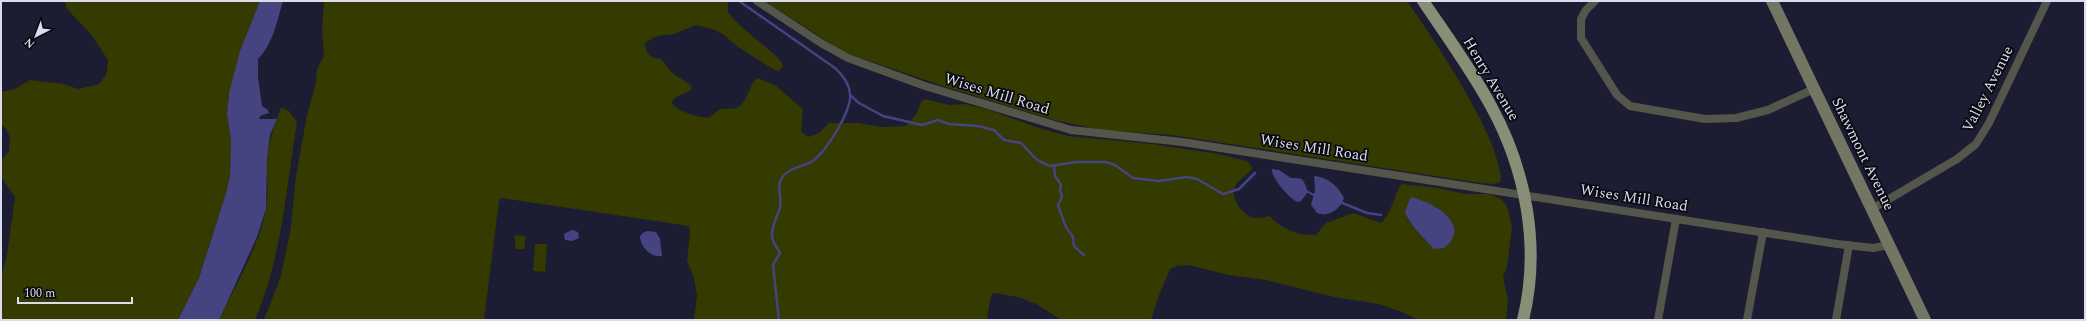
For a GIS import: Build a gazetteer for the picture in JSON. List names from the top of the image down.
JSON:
{
  "streets": {
    "main road": ["Henry Avenue"],
    "street": ["Valley Avenue", "Wises Mill Road", "Shawmont Avenue"]
  },
  "crossings": [
    ["Henry Avenue", "Wises Mill Road"],
    ["Valley Avenue", "Shawmont Avenue"],
    ["Wises Mill Road", "Shawmont Avenue"]
  ],
  "scale_bar": "100 m",
  "north": "bottom left"
}
